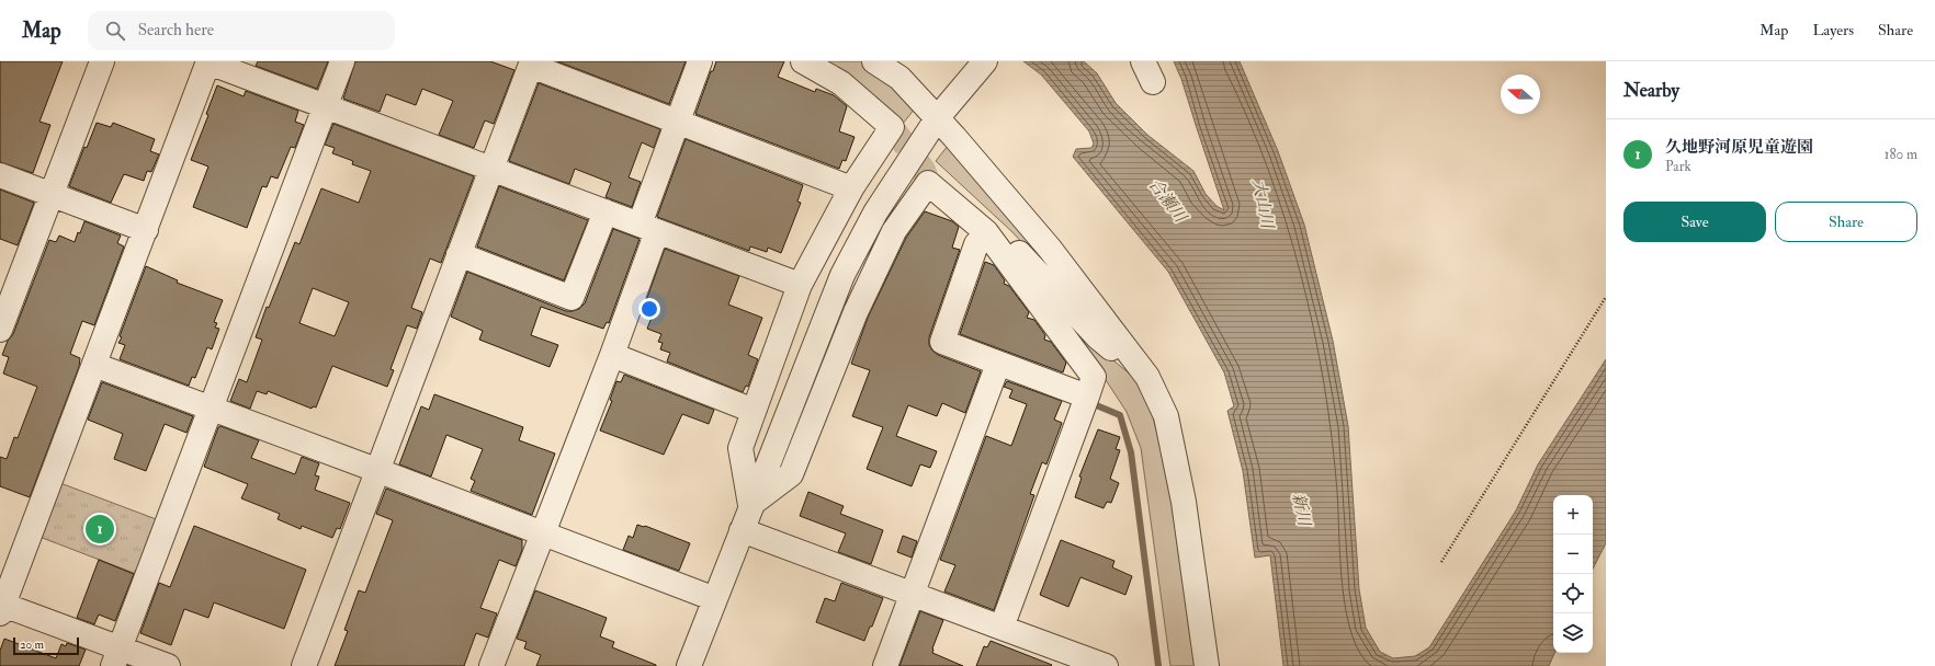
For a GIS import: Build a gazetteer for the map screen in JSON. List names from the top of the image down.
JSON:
{
  "water": ["合瀬川", "大山川", "新川"],
  "scale_bar": "20 m",
  "north": "left",
  "page": {
    "header": "Map",
    "search": "Search here",
    "nav": ["Map", "Layers", "Share"],
    "heading": "Nearby",
    "list": [
      {
        "mark": "1",
        "name": "久地野河原児童遊園",
        "note": "Park",
        "value": "180 m"
      }
    ],
    "buttons": ["Save", "Share"],
    "map_buttons": ["+", "−"],
    "pins": "1",
    "scale": "20 m"
  }
}
